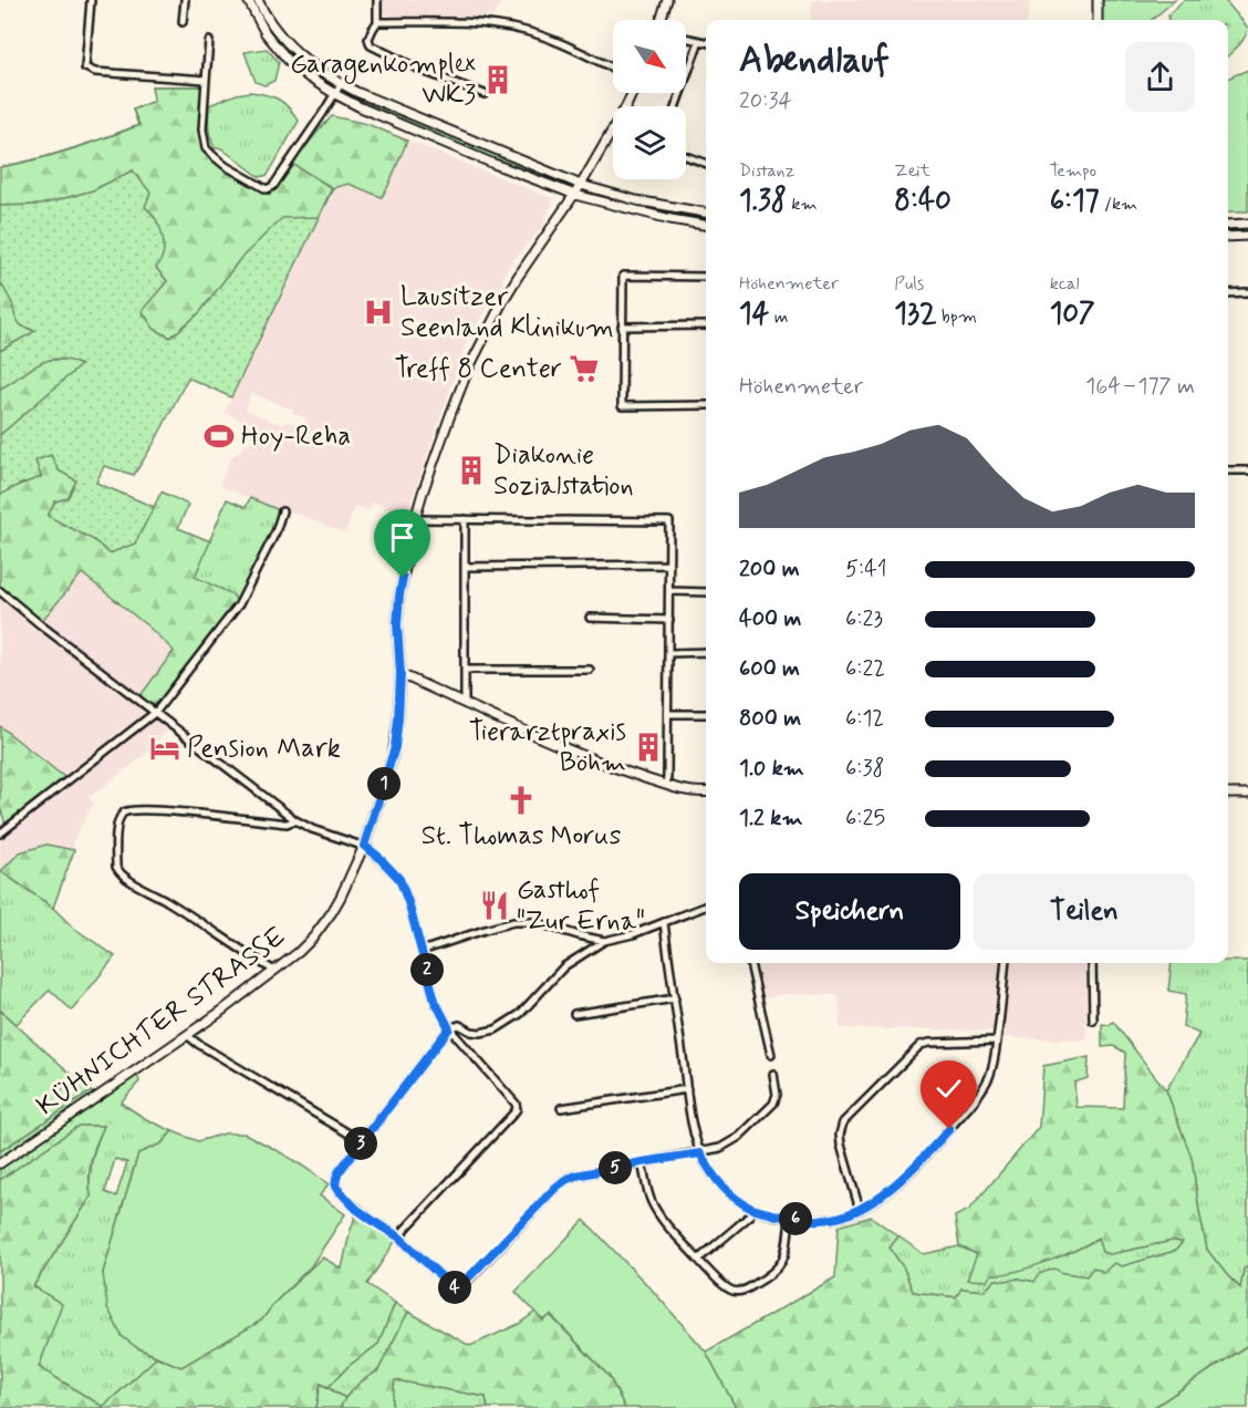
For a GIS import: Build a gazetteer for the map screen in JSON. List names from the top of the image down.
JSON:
{
  "streets": {
    "street": ["KÜHNICHTER STRASSE"]
  },
  "places": {
    "building": ["Garagenkomplex WK3", "Diakonie Sozialstation", "Tierarztpraxis Böhm"],
    "hospital": ["Lausitzer Seenland Klinikum"],
    "supermarket": ["Treff 8 Center"],
    "sports": ["Hoy-Reha"],
    "hotel": ["Pension Mark"],
    "church": ["St. Thomas Morus"],
    "restaurant": ["Gasthof \"Zur Erna\""]
  },
  "north": "bottom right",
  "page": {
    "heading": ["Abendlauf", "20:34"],
    "stats": [
      ["Distanz", "1.38 km"],
      ["Zeit", "8:40"],
      ["Tempo", "6:17 /km"],
      ["Höhenmeter", "14 m"],
      ["Puls", "132 bpm"],
      ["kcal", "107"]
    ],
    "chart": ["Höhenmeter", "164–177 m"],
    "list": [
      {
        "name": "200 m",
        "note": "5:41"
      },
      {
        "name": "400 m",
        "note": "6:23"
      },
      {
        "name": "600 m",
        "note": "6:22"
      },
      {
        "name": "800 m",
        "note": "6:12"
      },
      {
        "name": "1.0 km",
        "note": "6:38"
      },
      {
        "name": "1.2 km",
        "note": "6:25"
      }
    ],
    "pins": [
      "1",
      "2",
      "3",
      "5",
      "6",
      "4"
    ],
    "buttons": ["Speichern", "Teilen"]
  }
}
